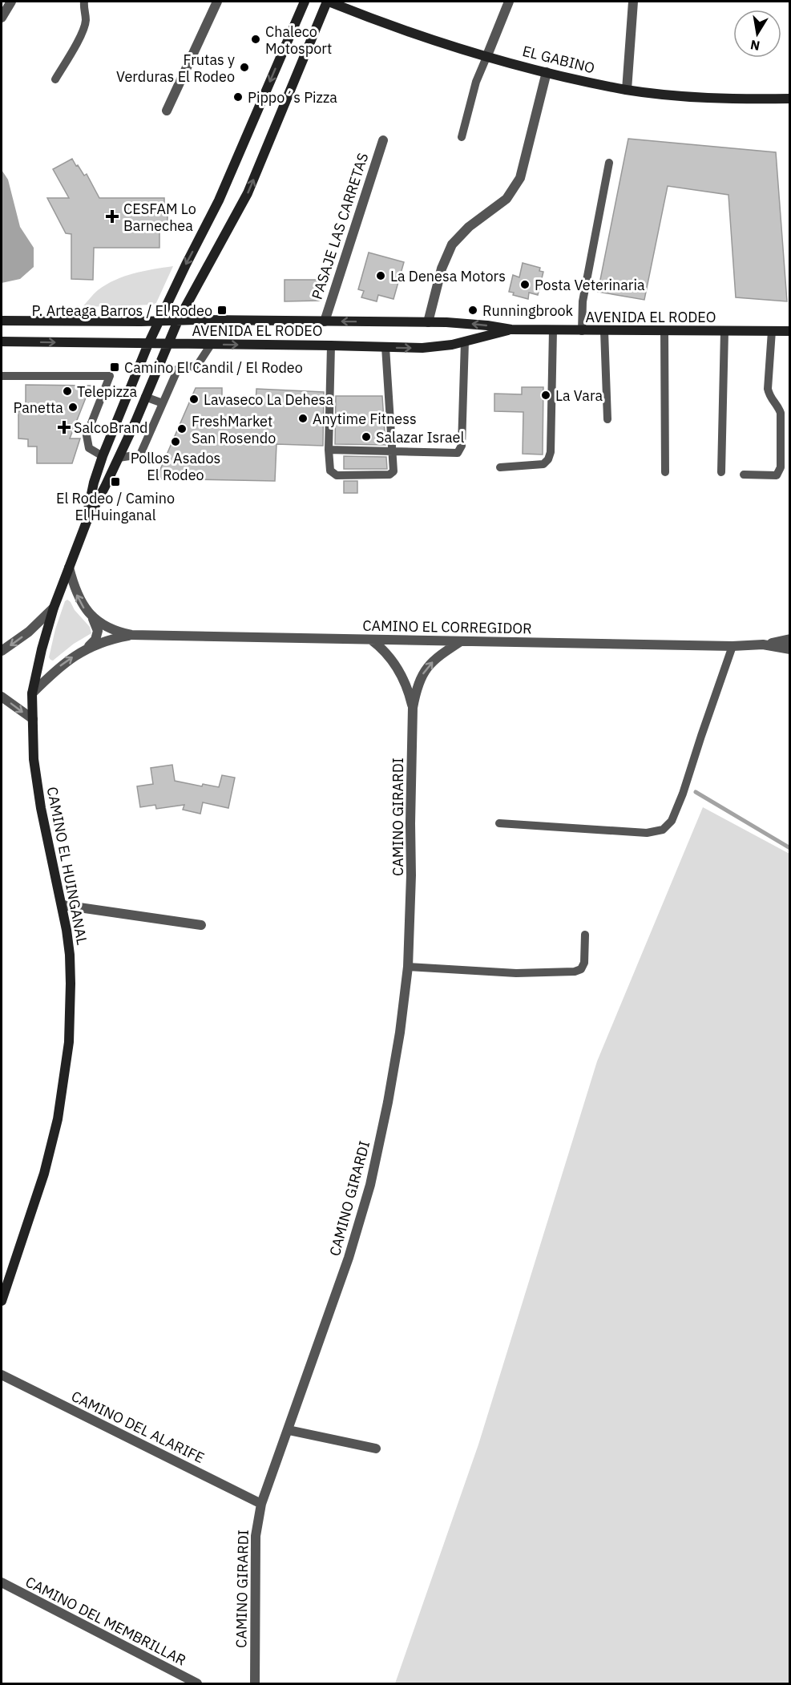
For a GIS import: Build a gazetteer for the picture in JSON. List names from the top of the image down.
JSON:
{
  "streets": {
    "main road": ["EL GABINO", "AVENIDA EL RODEO", "CAMINO EL HUINGANAL"],
    "street": [
      "PASAJE LAS CARRETAS",
      "CAMINO EL CORREGIDOR",
      "CAMINO GIRARDI",
      "CAMINO DEL ALARIFE",
      "CAMINO DEL MEMBRILLAR"
    ]
  },
  "crossings": [
    ["EL GABINO", "CAMINO EL HUINGANAL"],
    ["PASAJE LAS CARRETAS", "AVENIDA EL RODEO"],
    ["AVENIDA EL RODEO", "CAMINO EL HUINGANAL"],
    ["CAMINO EL CORREGIDOR", "CAMINO GIRARDI"],
    ["CAMINO EL CORREGIDOR", "CAMINO EL HUINGANAL"],
    ["CAMINO GIRARDI", "CAMINO DEL ALARIFE"]
  ],
  "places": {
    "other": [
      "Chaleco Motosport",
      "Frutas y Verduras El Rodeo",
      "Pippo´s Pizza",
      "La Denesa Motors",
      "Posta Veterinaria",
      "Runningbrook",
      "Telepizza",
      "La Vara",
      "Lavaseco La Dehesa",
      "Panetta",
      "Anytime Fitness",
      "FreshMarket San Rosendo",
      "Salazar Israel",
      "Pollos Asados El Rodeo"
    ],
    "health": ["CESFAM Lo Barnechea", "SalcoBrand"],
    "transit": ["P. Arteaga Barros / El Rodeo", "Camino El Candil / El Rodeo", "El Rodeo / Camino El Huinganal"]
  },
  "north": "bottom"
}
